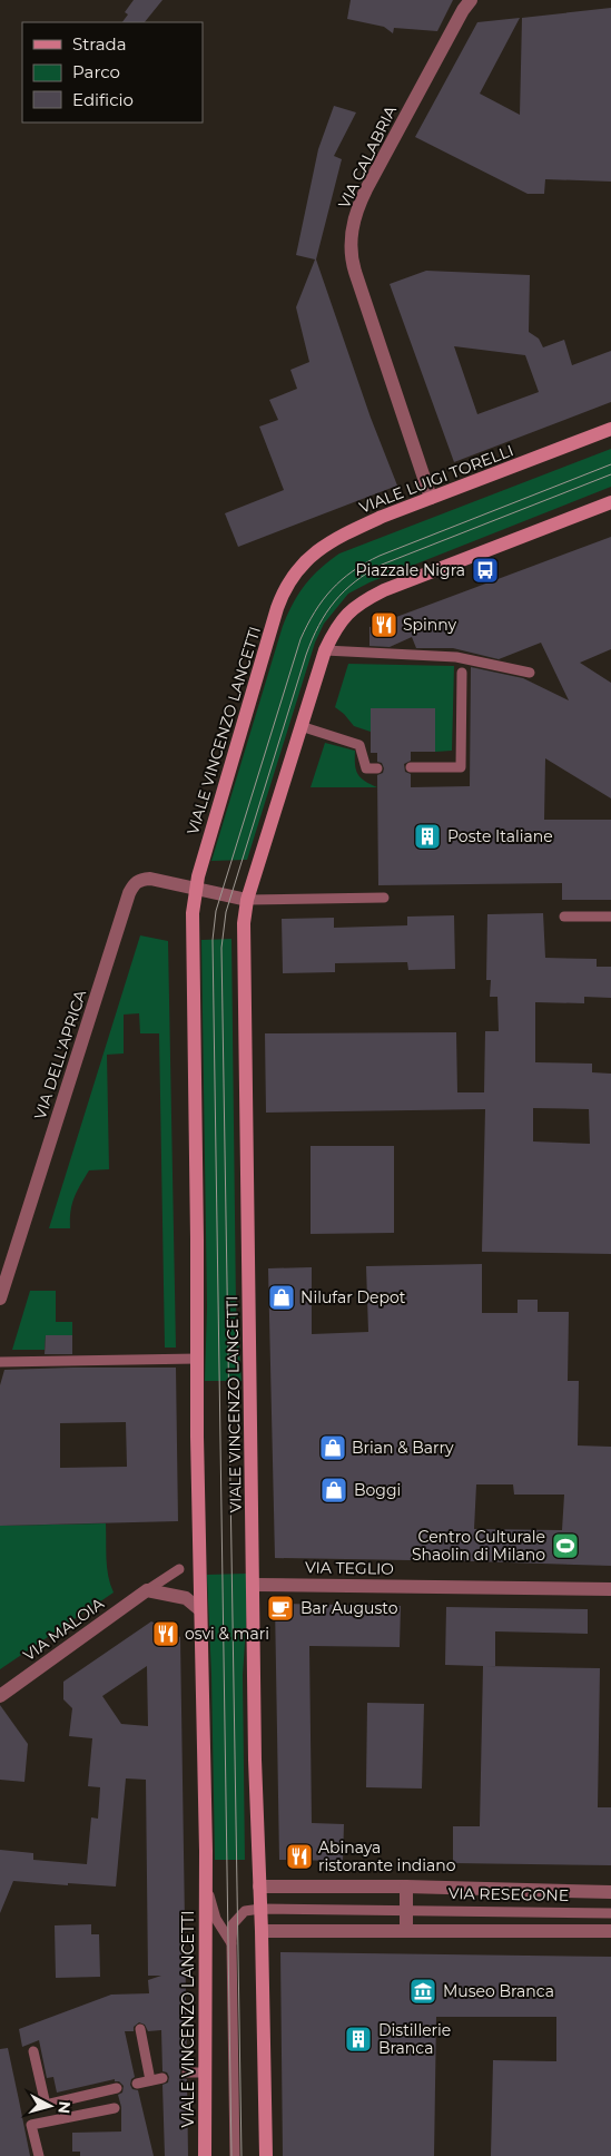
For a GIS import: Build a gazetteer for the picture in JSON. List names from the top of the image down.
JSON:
{
  "streets": {
    "main road": ["VIALE LUIGI TORELLI", "VIALE VINCENZO LANCETTI"],
    "street": [
      "VIA CALABRIA",
      "VIA DELL'APRICA",
      "VIA TEGLIO",
      "VIA MALOIA",
      "VIA RESEGONE"
    ]
  },
  "crossings": [
    ["VIA CALABRIA", "VIALE LUIGI TORELLI"],
    ["VIALE LUIGI TORELLI", "VIALE VINCENZO LANCETTI"],
    ["VIALE VINCENZO LANCETTI", "VIA DELL'APRICA"],
    ["VIALE VINCENZO LANCETTI", "VIA TEGLIO"],
    ["VIALE VINCENZO LANCETTI", "VIA RESEGONE"]
  ],
  "places": {
    "bus stop": ["Piazzale Nigra"],
    "restaurant": ["Spinny", "osvi & mari", "Abinaya ristorante indiano"],
    "building": ["Poste Italiane", "Distillerie Branca"],
    "shop": ["Nilufar Depot", "Brian & Barry", "Boggi"],
    "sports": ["Centro Culturale Shaolin di Milano"],
    "cafe": ["Bar Augusto"],
    "museum": ["Museo Branca"]
  },
  "legend": ["Strada", "Parco", "Edificio"],
  "north": "right"
}
